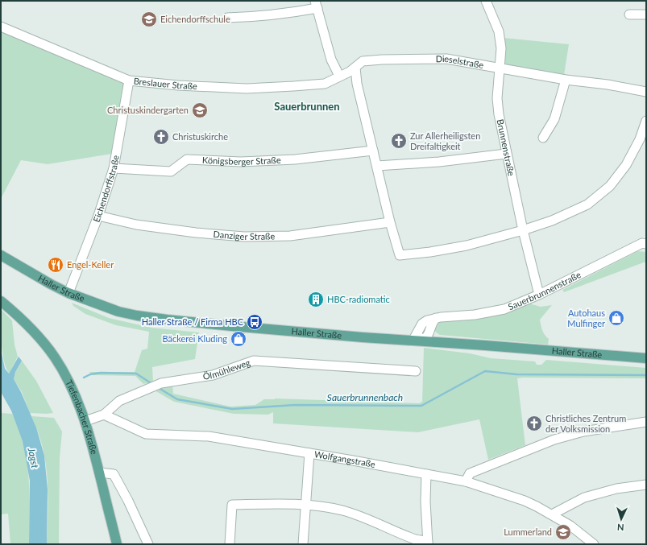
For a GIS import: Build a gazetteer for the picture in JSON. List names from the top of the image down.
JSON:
{
  "streets": {
    "main road": ["Haller Straße", "Tiefenbacher Straße"],
    "street": [
      "Dieselstraße",
      "Breslauer Straße",
      "Brunnenstraße",
      "Königsberger Straße",
      "Eichendorffstraße",
      "Danziger Straße",
      "Sauerbrunnenstraße",
      "Ölmühleweg",
      "Wolfgangstraße"
    ]
  },
  "crossings": [
    ["Dieselstraße", "Breslauer Straße"],
    ["Dieselstraße", "Brunnenstraße"],
    ["Breslauer Straße", "Eichendorffstraße"],
    ["Brunnenstraße", "Sauerbrunnenstraße"],
    ["Königsberger Straße", "Eichendorffstraße"],
    ["Eichendorffstraße", "Danziger Straße"],
    ["Eichendorffstraße", "Haller Straße"],
    ["Haller Straße", "Sauerbrunnenstraße"],
    ["Ölmühleweg", "Wolfgangstraße"]
  ],
  "districts": ["Sauerbrunnen"],
  "water": ["Sauerbrunnenbach", "Jagst"],
  "places": {
    "school or university": ["Eichendorffschule", "Christuskindergarten", "Lummerland"],
    "church": ["Christuskirche", "Zur Allerheiligsten Dreifaltigkeit", "Christliches Zentrum der Volksmission"],
    "restaurant": ["Engel-Keller"],
    "building": ["HBC-radiomatic"],
    "shop": ["Autohaus Mulfinger", "Bäckerei Kluding"],
    "bus stop": ["Haller Straße / Firma HBC"]
  },
  "north": "bottom"
}
